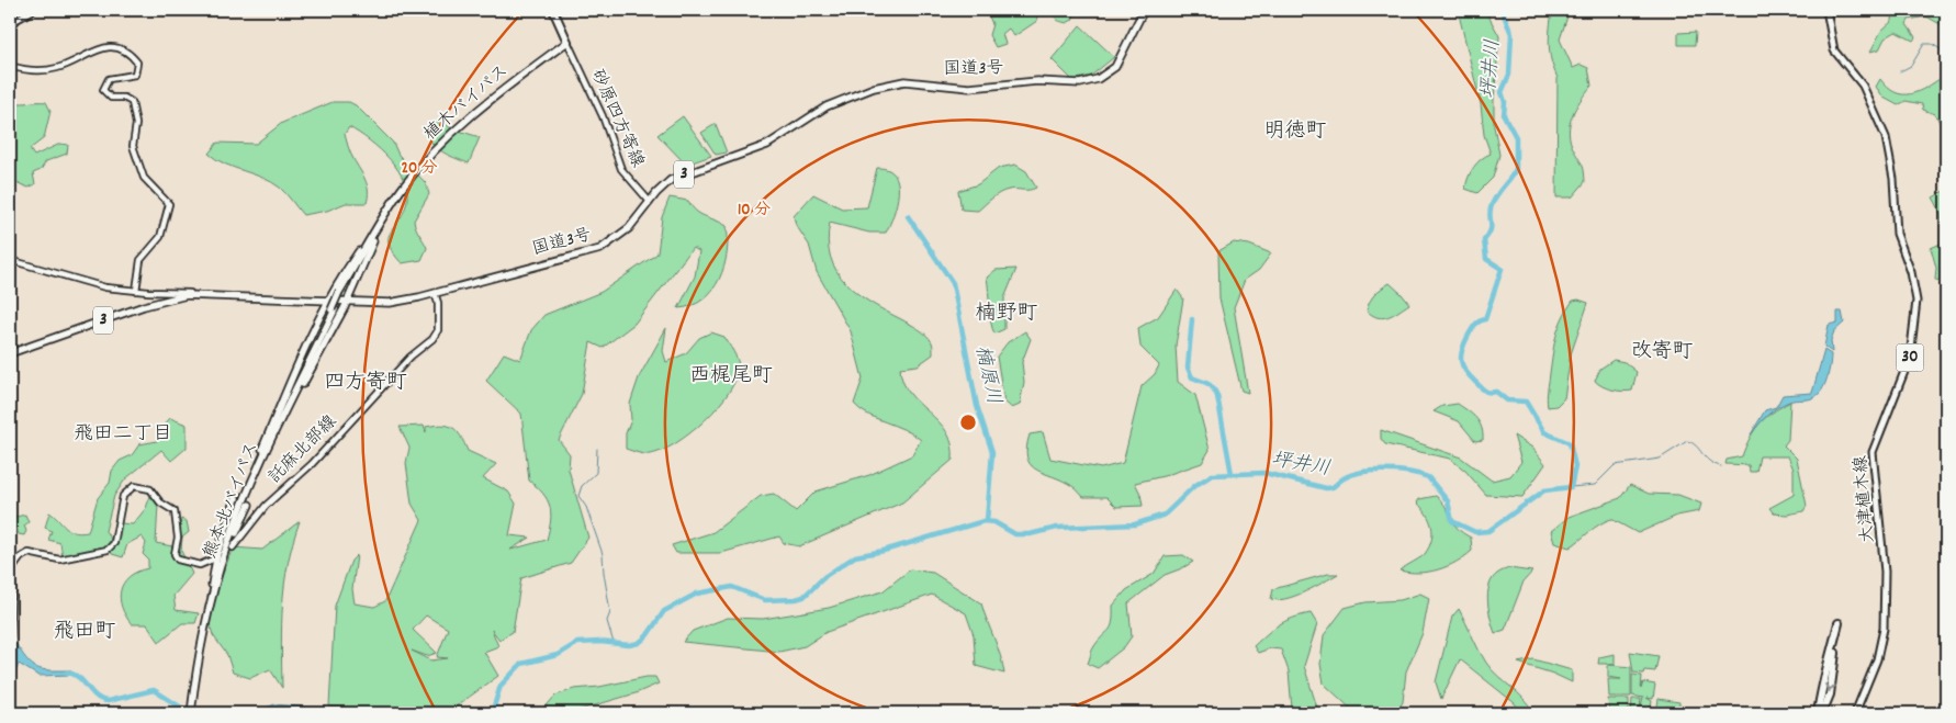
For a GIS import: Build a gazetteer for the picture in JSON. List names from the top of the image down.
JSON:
{
  "streets": {
    "highway": [
      "国道3号",
      "植木バイパス",
      "3",
      "熊本北バイパス"
    ],
    "main road": [
      "砂原四方寄線",
      "30",
      "託麻北部線",
      "大津植木線"
    ]
  },
  "crossings": [
    ["国道3号", "砂原四方寄線"],
    ["国道3号", "託麻北部線"],
    ["植木バイパス", "砂原四方寄線"],
    ["植木バイパス", "熊本北バイパス"]
  ],
  "districts": [
    "明徳町",
    "楠野町",
    "改寄町",
    "西梶尾町",
    "四方寄町",
    "飛田二丁目",
    "飛田町"
  ],
  "water": ["坪井川", "楠原川"],
  "rings": ["20 分", "10 分"]
}
